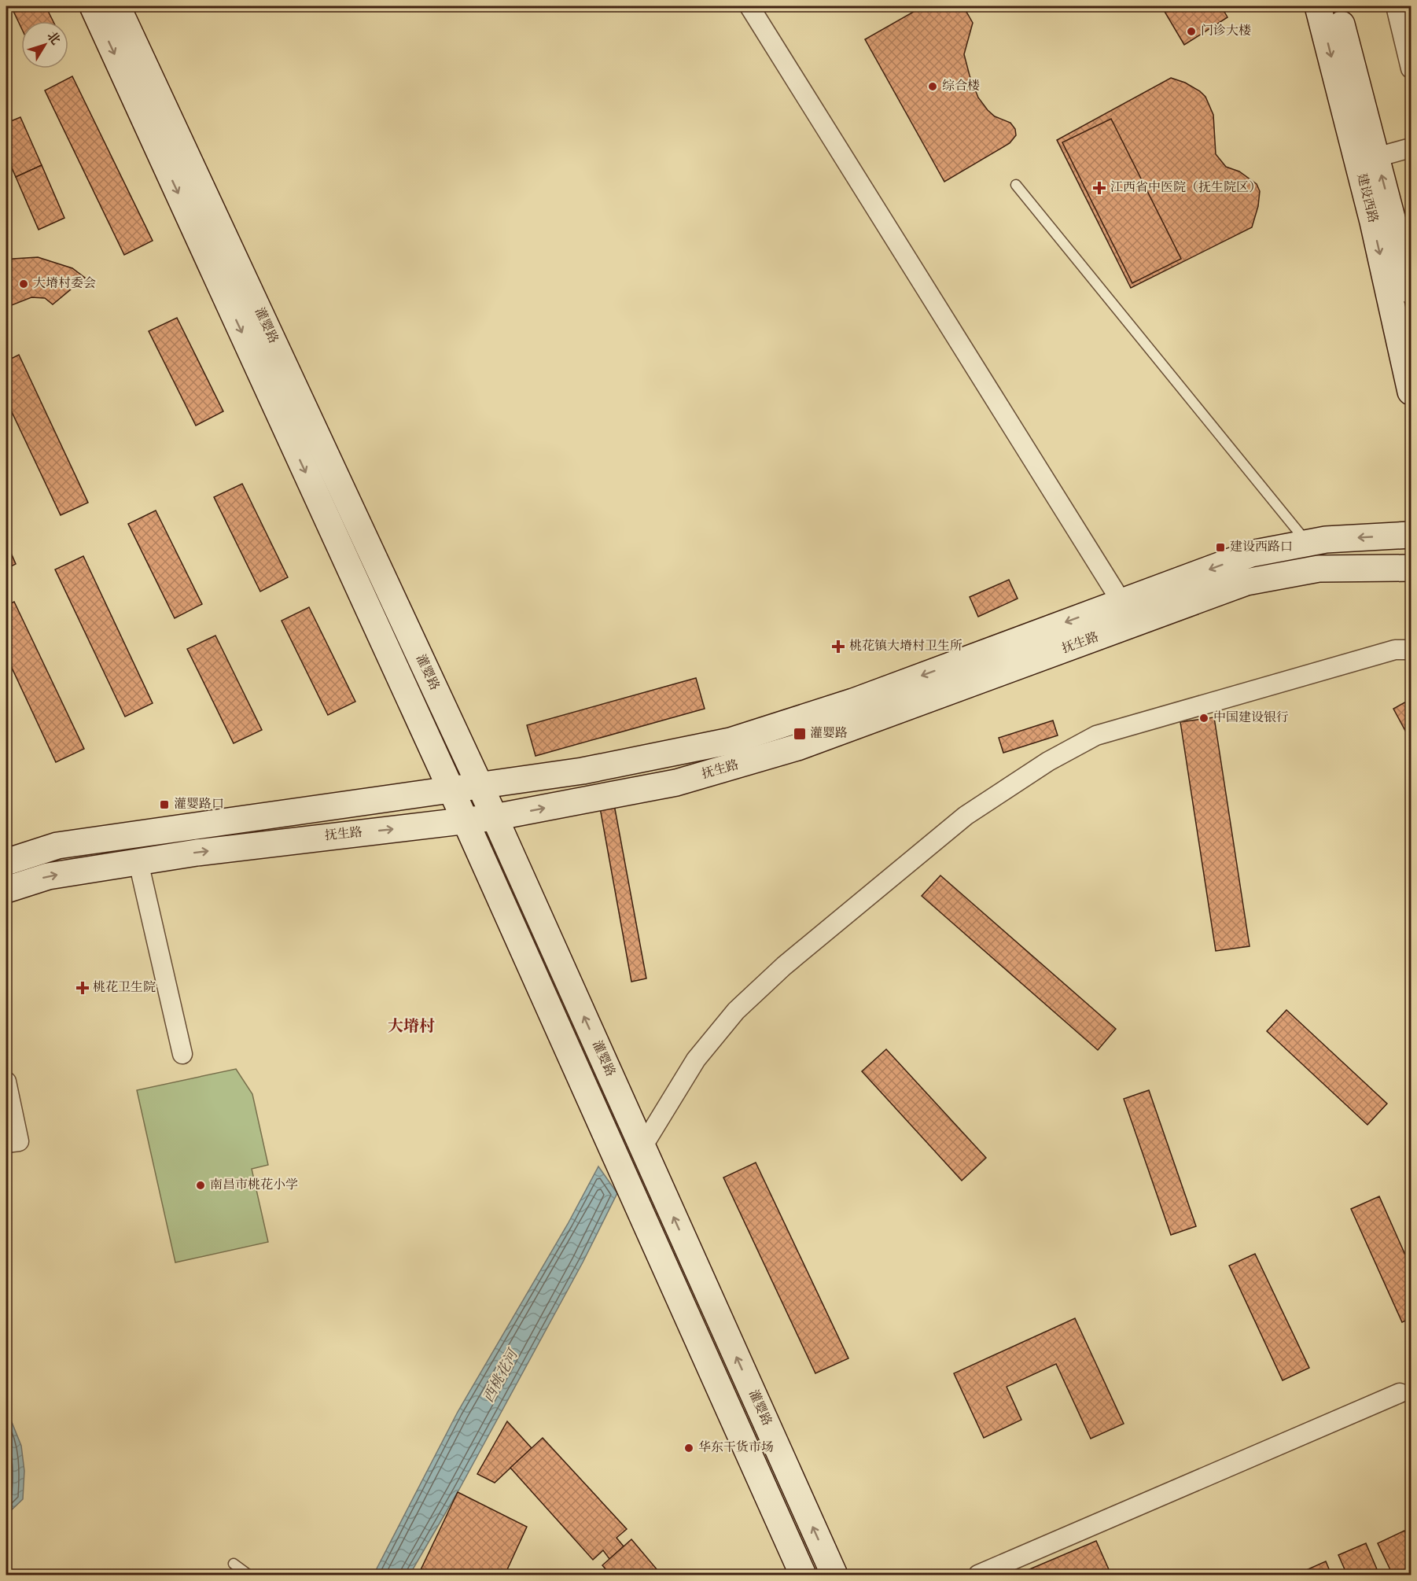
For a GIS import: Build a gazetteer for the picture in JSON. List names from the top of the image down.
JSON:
{
  "streets": {
    "main road": ["建设西路", "灌婴路", "抚生路"]
  },
  "crossings": [
    ["灌婴路", "抚生路"]
  ],
  "districts": ["大塉村"],
  "water": ["西桃花河"],
  "places": {
    "other": [
      "门诊大楼",
      "综合楼",
      "大塉村委会",
      "中国建设银行",
      "南昌市桃花小学",
      "华东干货市场"
    ],
    "health": ["江西省中医院（抚生院区）", "桃花镇大塉村卫生所", "桃花卫生院"],
    "transit": ["建设西路口", "灌婴路", "灌婴路口"]
  },
  "north": "top right"
}
